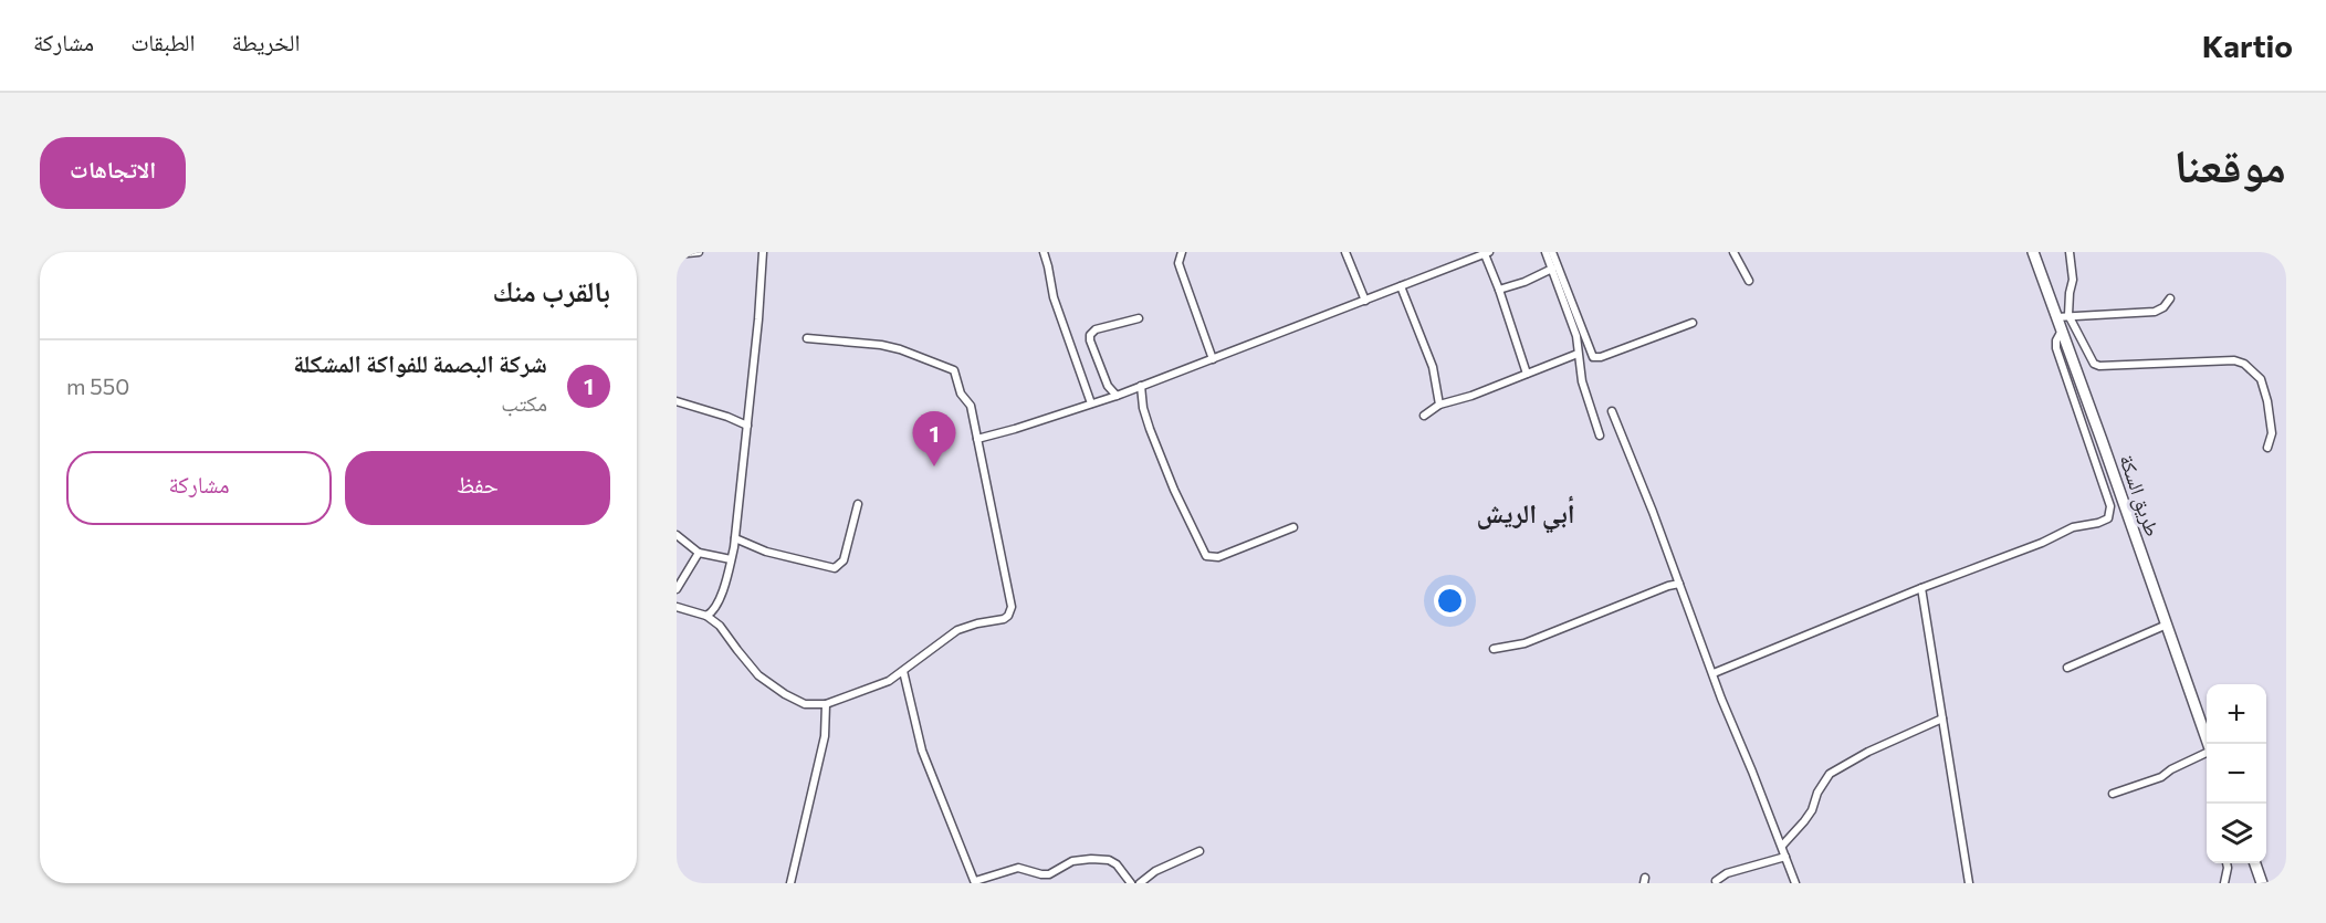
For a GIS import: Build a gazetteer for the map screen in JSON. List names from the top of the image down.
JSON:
{
  "streets": {
    "main road": ["طريق السكة"]
  },
  "districts": ["أبي الريش"],
  "page": {
    "header": "Kartio",
    "nav": ["الخريطة", "الطبقات", "مشاركة"],
    "title": "موقعنا",
    "buttons": [
      "الاتجاهات",
      ["حفظ", "مشاركة"]
    ],
    "heading": "بالقرب منك",
    "list": [
      {
        "mark": "1",
        "name": "شركة البصمة للفواكة المشكلة",
        "note": "مكتب",
        "value": "550 m"
      }
    ],
    "pins": "1",
    "map_buttons": ["+", "−"]
  }
}
